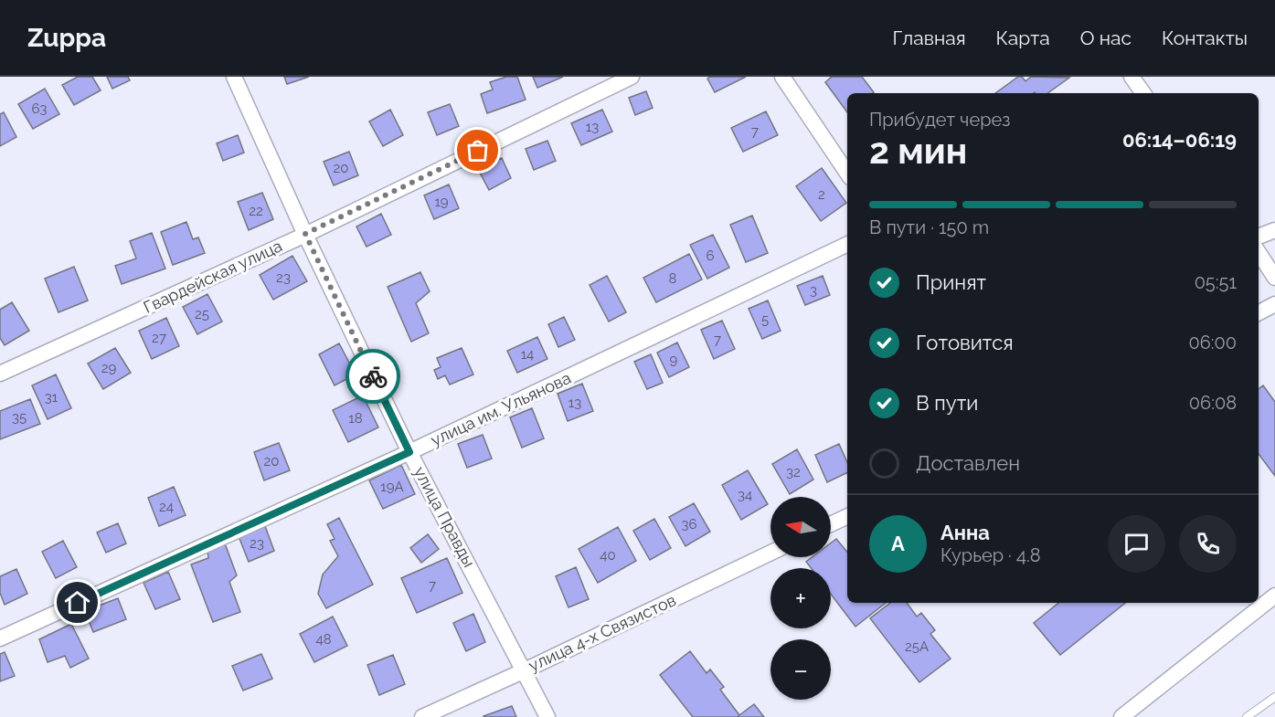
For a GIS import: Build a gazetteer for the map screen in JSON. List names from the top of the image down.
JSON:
{
  "streets": {
    "street": [
      "Гвардейская улица",
      "улица им. Ульянова",
      "улица Правды",
      "улица 4-х Связистов"
    ]
  },
  "crossings": [
    ["Гвардейская улица", "улица Правды"],
    ["улица им. Ульянова", "улица Правды"],
    ["улица Правды", "улица 4-х Связистов"]
  ],
  "house_numbers": [
    "63",
    "13",
    "7",
    "20",
    "2",
    "19",
    "22",
    "6",
    "23",
    "8",
    "3",
    "25",
    "5",
    "27",
    "7",
    "14",
    "9",
    "29",
    "31",
    "13",
    "35",
    "18",
    "20",
    "32",
    "19А",
    "34",
    "24",
    "36",
    "23",
    "40",
    "7",
    "48",
    "25А"
  ],
  "north": "left",
  "page": {
    "header": "Zuppa",
    "nav": [
      "Главная",
      "Карта",
      "О нас",
      "Контакты"
    ],
    "heading": ["2 мин", "Прибудет через", "06:14–06:19"],
    "panel": ["Анна", "Курьер · 4.8"],
    "bar": "В пути · 150 m",
    "list": [
      ["Принят", "05:51"],
      ["Готовится", "06:00"],
      ["В пути", "06:08"],
      "Доставлен"
    ],
    "map_buttons": ["+", "−"],
    "round": "А"
  }
}
